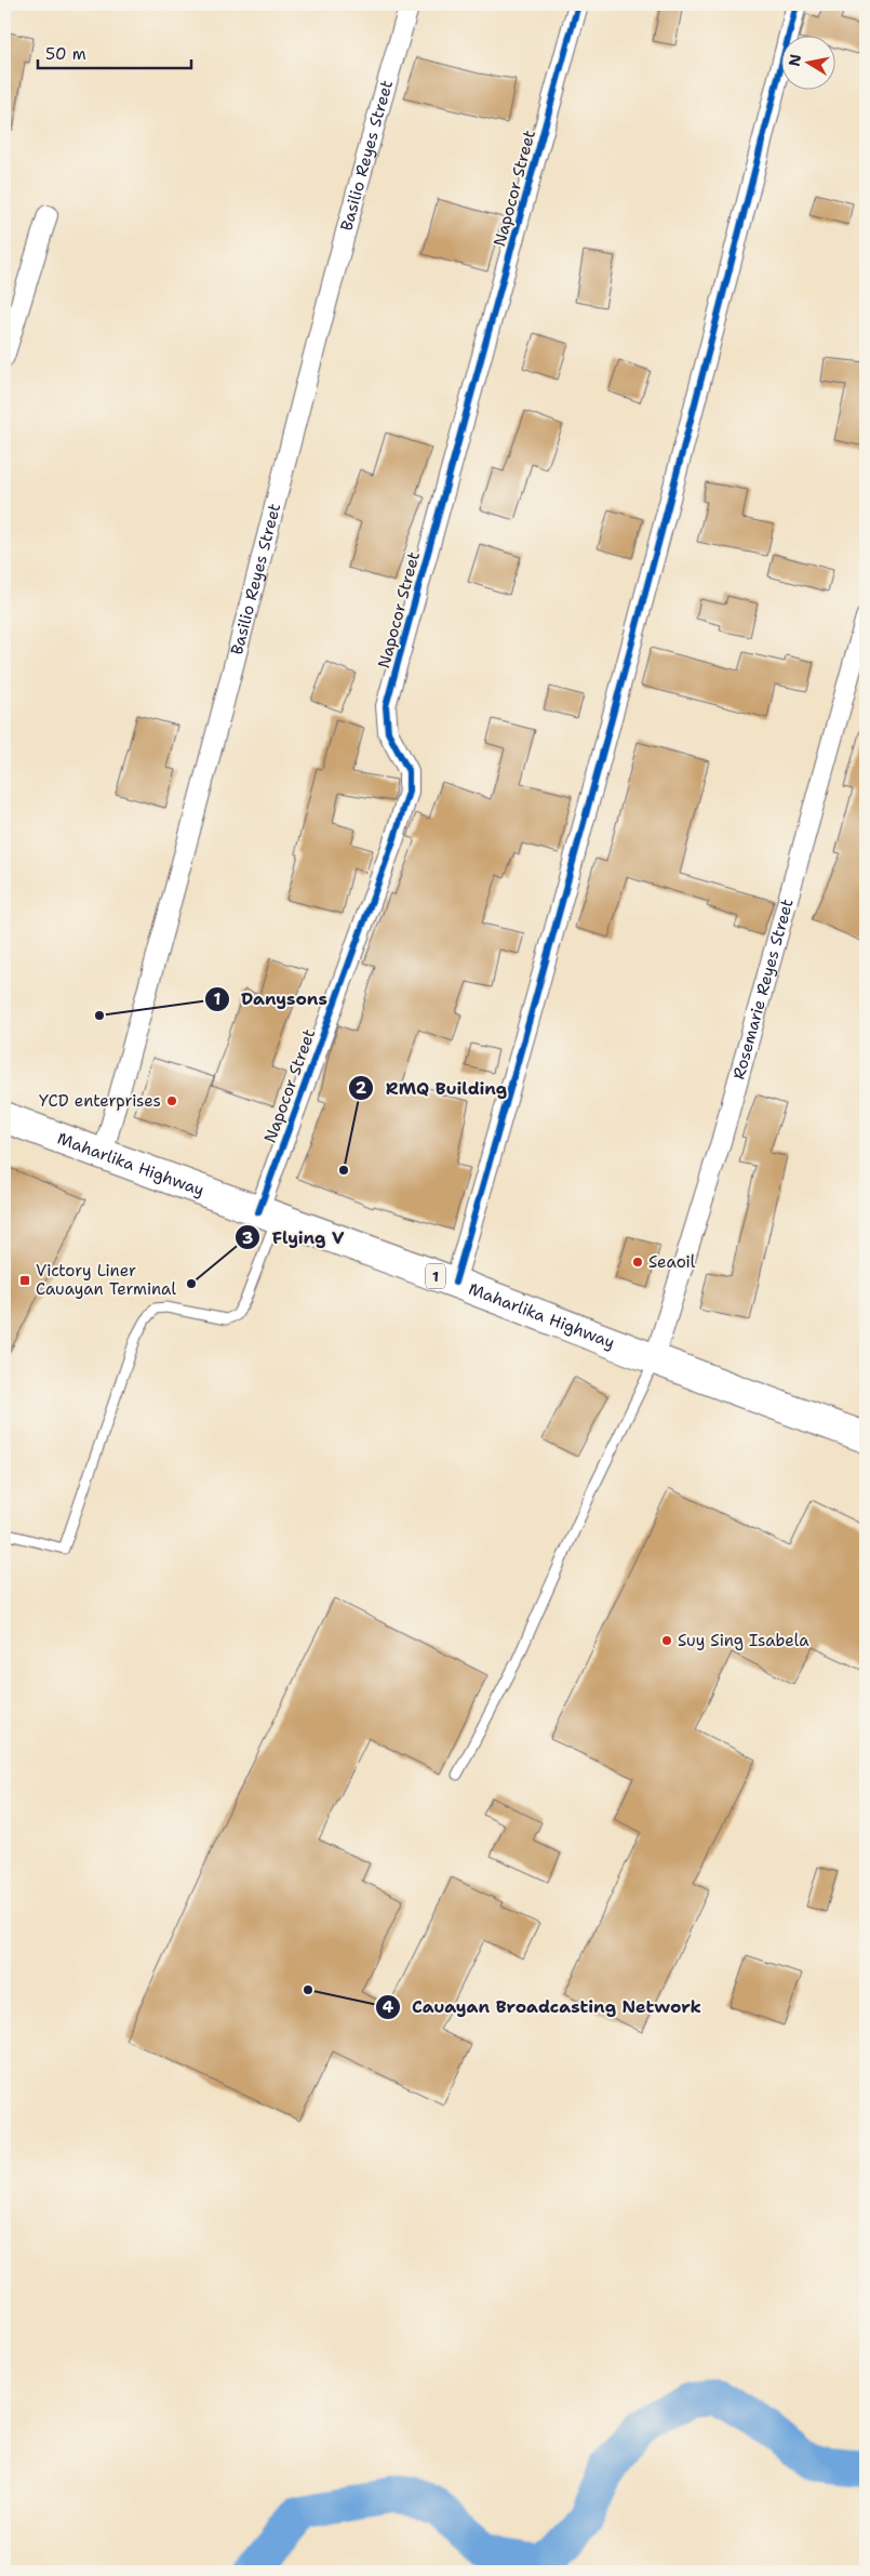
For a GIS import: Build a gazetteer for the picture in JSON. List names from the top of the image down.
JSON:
{
  "streets": {
    "highway": ["Maharlika Highway", "1"],
    "street": ["Basilio Reyes Street", "Napocor Street", "Rosemarie Reyes Street"]
  },
  "crossings": [
    ["Basilio Reyes Street", "Maharlika Highway"],
    ["Napocor Street", "Maharlika Highway"],
    ["Rosemarie Reyes Street", "Maharlika Highway"]
  ],
  "places": {
    "other": [
      "Danysons",
      "YCD enterprises",
      "RMQ Building",
      "Seaoil",
      "Flying V",
      "Suy Sing Isabela",
      "Cauayan Broadcasting Network"
    ],
    "transit": ["Victory Liner Cauayan Terminal"]
  },
  "scale_bar": "50 m",
  "north": "left"
}
